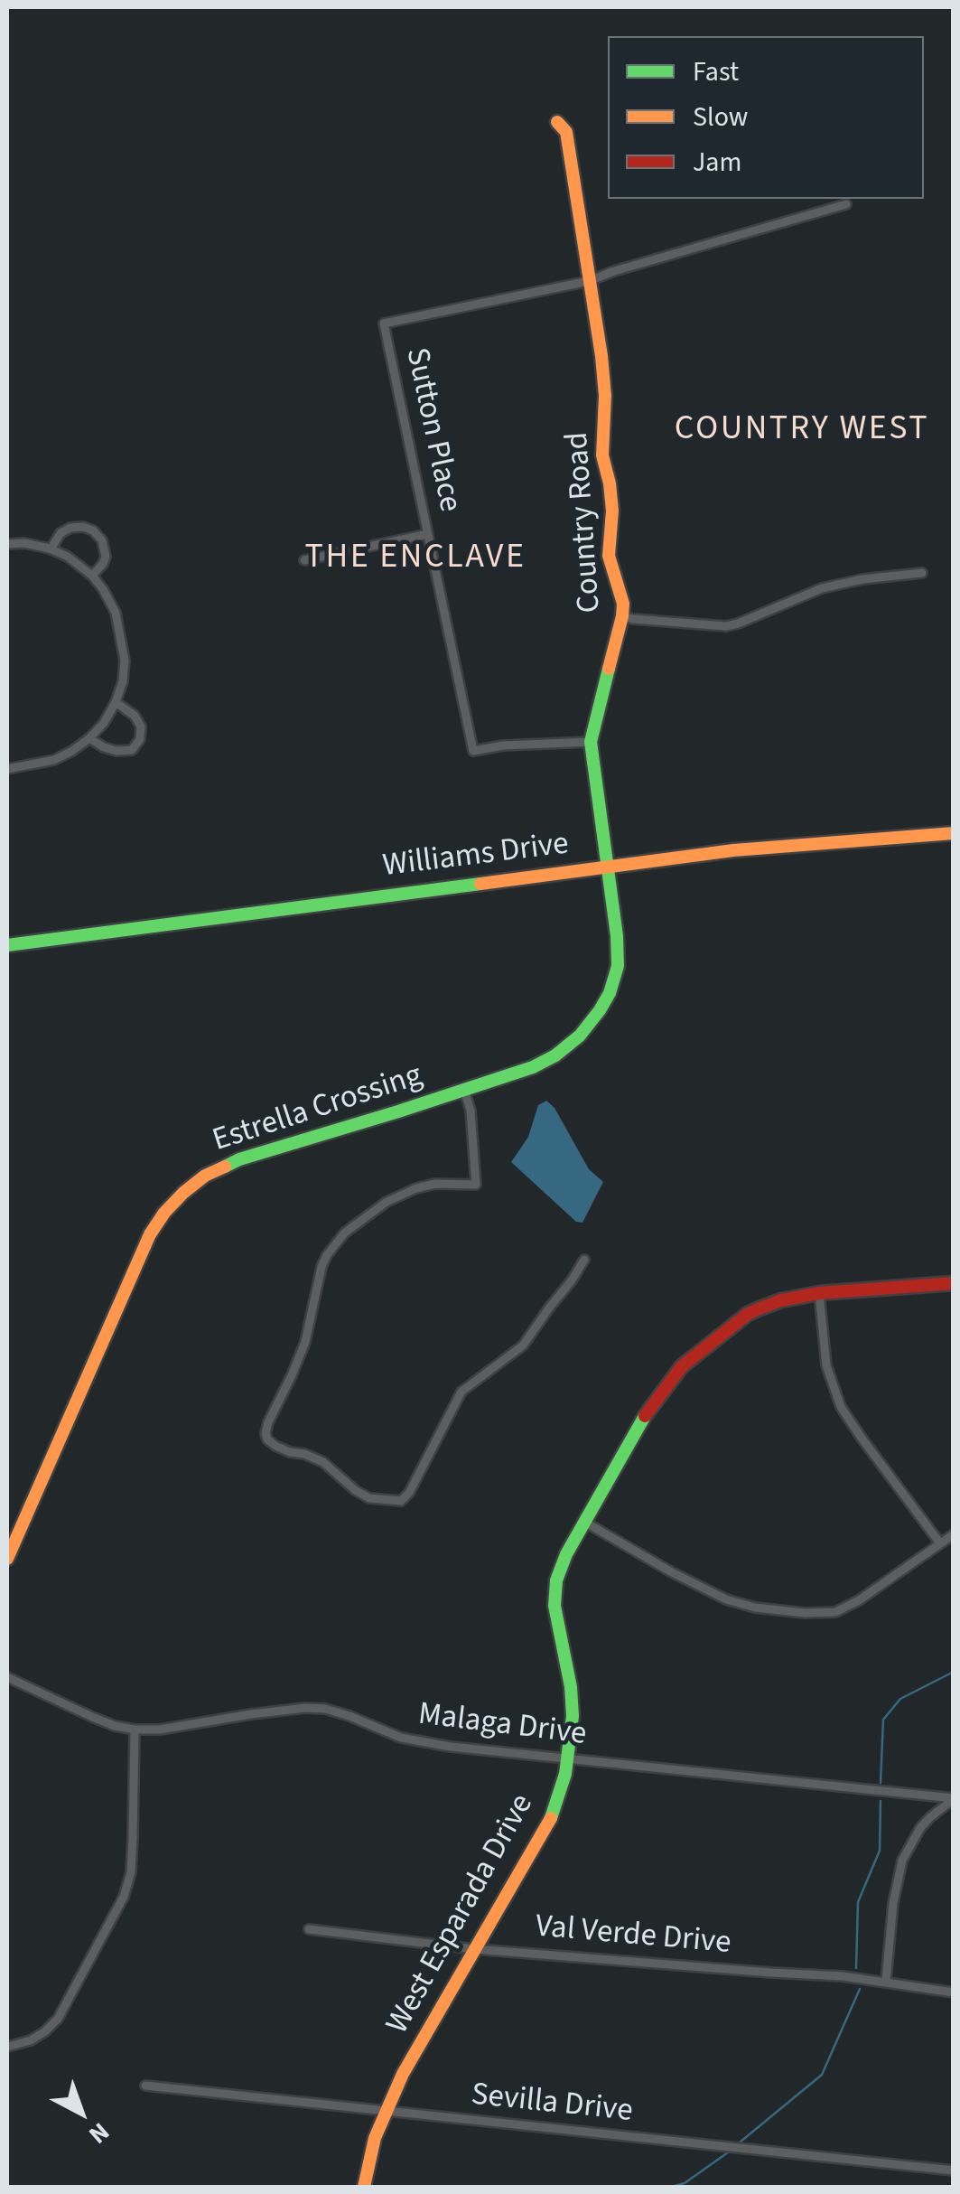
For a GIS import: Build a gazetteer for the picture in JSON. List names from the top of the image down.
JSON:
{
  "streets": {
    "street": [
      "Sutton Place",
      "Country Road",
      "Williams Drive",
      "Estrella Crossing",
      "Malaga Drive",
      "West Esparada Drive",
      "Val Verde Drive",
      "Sevilla Drive"
    ]
  },
  "crossings": [
    ["Sutton Place", "Country Road"],
    ["Country Road", "Williams Drive"],
    ["Country Road", "Estrella Crossing"],
    ["Williams Drive", "Estrella Crossing"],
    ["Malaga Drive", "West Esparada Drive"],
    ["West Esparada Drive", "Val Verde Drive"],
    ["West Esparada Drive", "Sevilla Drive"]
  ],
  "districts": ["COUNTRY WEST", "THE ENCLAVE"],
  "legend": ["Fast", "Slow", "Jam"],
  "north": "bottom right"
}
